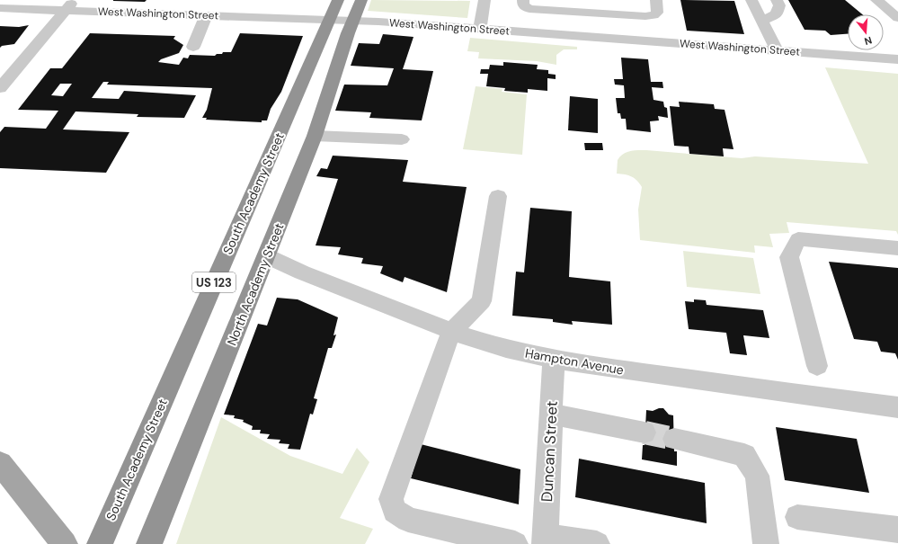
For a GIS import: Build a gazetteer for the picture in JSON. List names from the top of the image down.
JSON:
{
  "streets": {
    "highway": ["South Academy Street", "US 123", "North Academy Street"],
    "street": ["West Washington Street", "Hampton Avenue", "Duncan Street"]
  },
  "crossings": [
    ["West Washington Street", "South Academy Street"],
    ["West Washington Street", "US 123"],
    ["West Washington Street", "North Academy Street"],
    ["US 123", "North Academy Street"],
    ["North Academy Street", "Hampton Avenue"],
    ["Hampton Avenue", "Duncan Street"]
  ],
  "north": "bottom"
}
